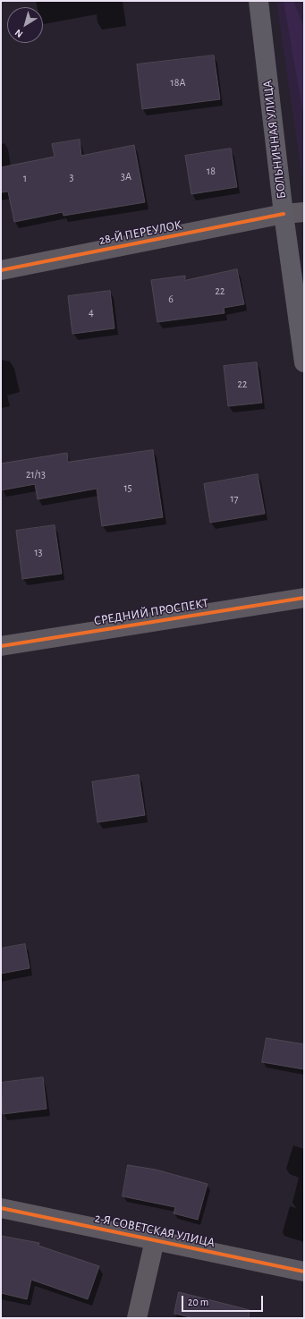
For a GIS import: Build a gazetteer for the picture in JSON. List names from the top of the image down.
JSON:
{
  "streets": {
    "main road": ["БОЛЬНИЧНАЯ УЛИЦА"],
    "street": ["28-Й ПЕРЕУЛОК", "СРЕДНИЙ ПРОСПЕКТ", "2-Я СОВЕТСКАЯ УЛИЦА"]
  },
  "crossings": [
    ["БОЛЬНИЧНАЯ УЛИЦА", "28-Й ПЕРЕУЛОК"]
  ],
  "house_numbers": [
    "18А",
    "18",
    "3А",
    "3",
    "1",
    "22",
    "6",
    "4",
    "22",
    "21/13",
    "15",
    "17",
    "13"
  ],
  "scale_bar": "20 m",
  "north": "bottom left"
}
